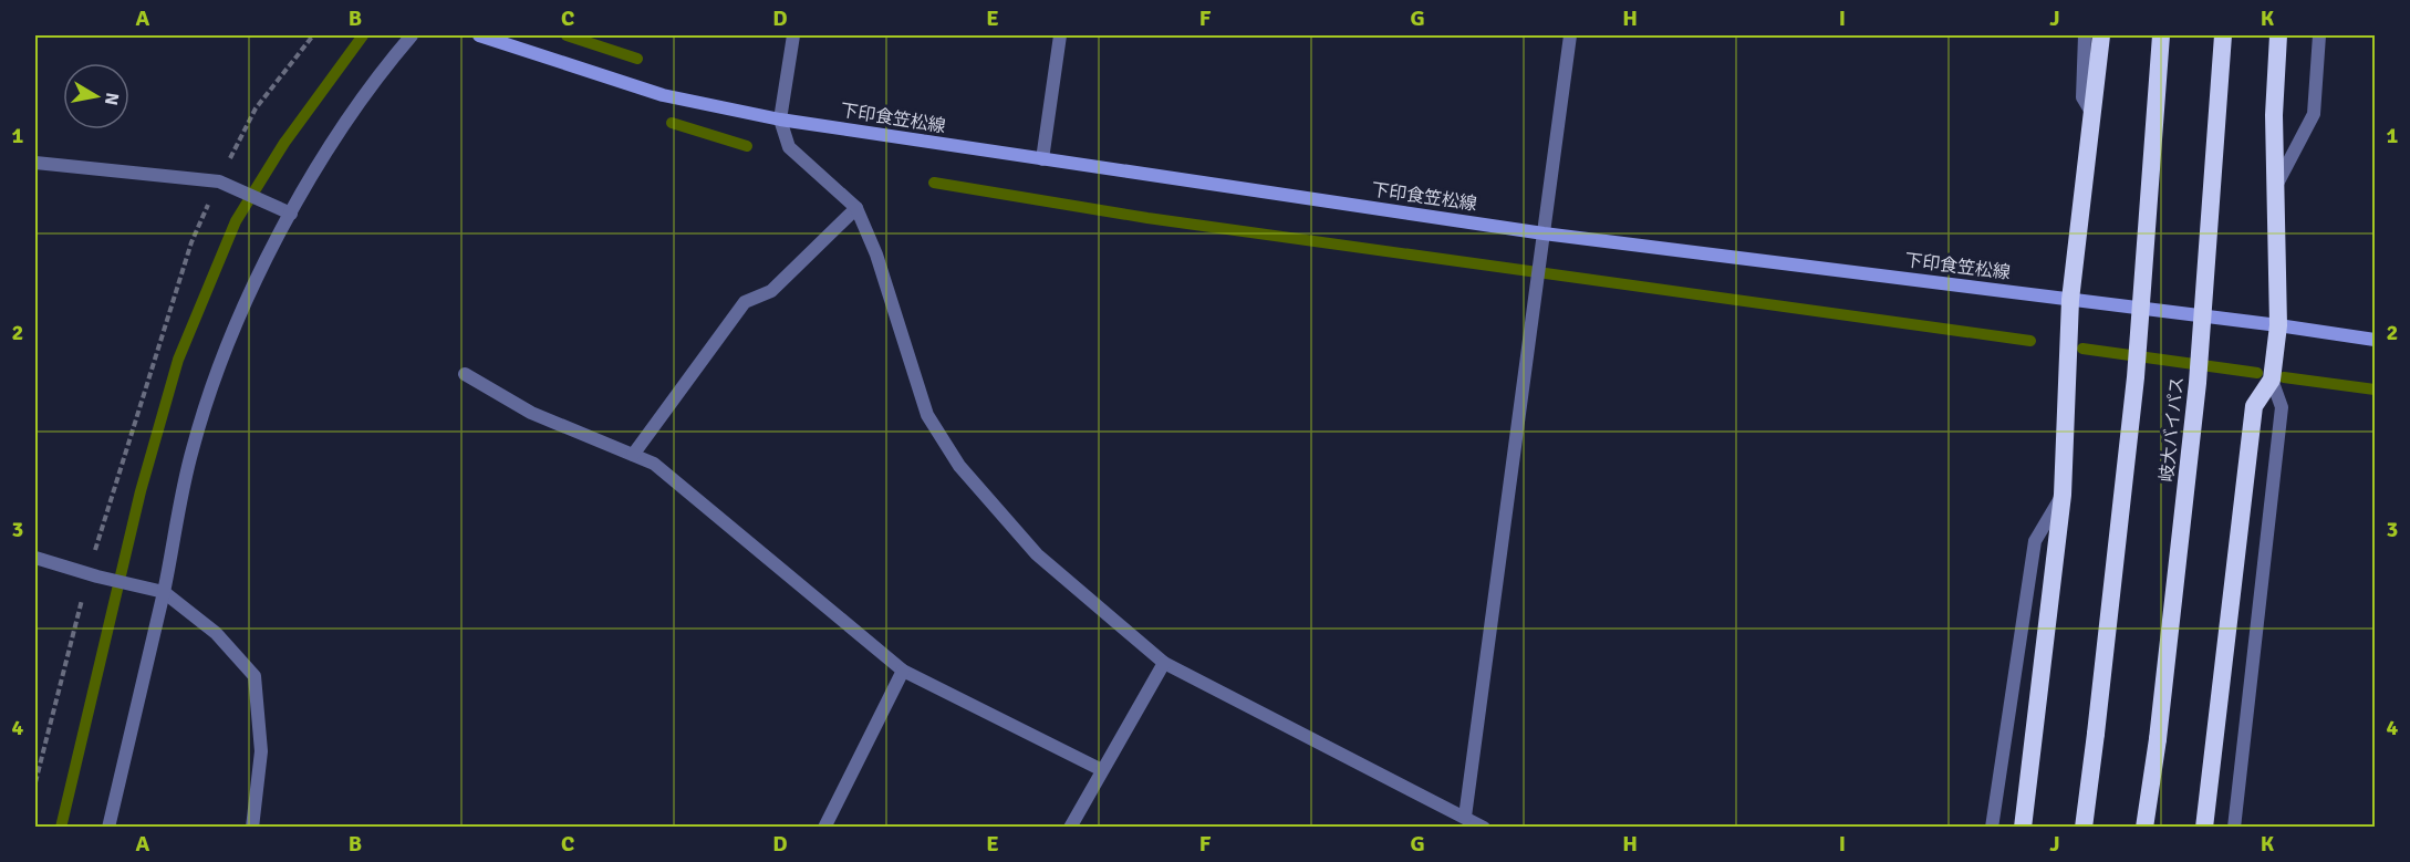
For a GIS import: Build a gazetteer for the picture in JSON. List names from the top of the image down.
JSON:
{
  "streets": {
    "highway": ["岐大バイパス"],
    "main road": ["下印食笠松線"]
  },
  "north": "right",
  "grid": {
    "columns": [
      "A",
      "B",
      "C",
      "D",
      "E",
      "F",
      "G",
      "H",
      "I",
      "J",
      "K"
    ],
    "rows": [
      "1",
      "2",
      "3",
      "4"
    ]
  }
}
